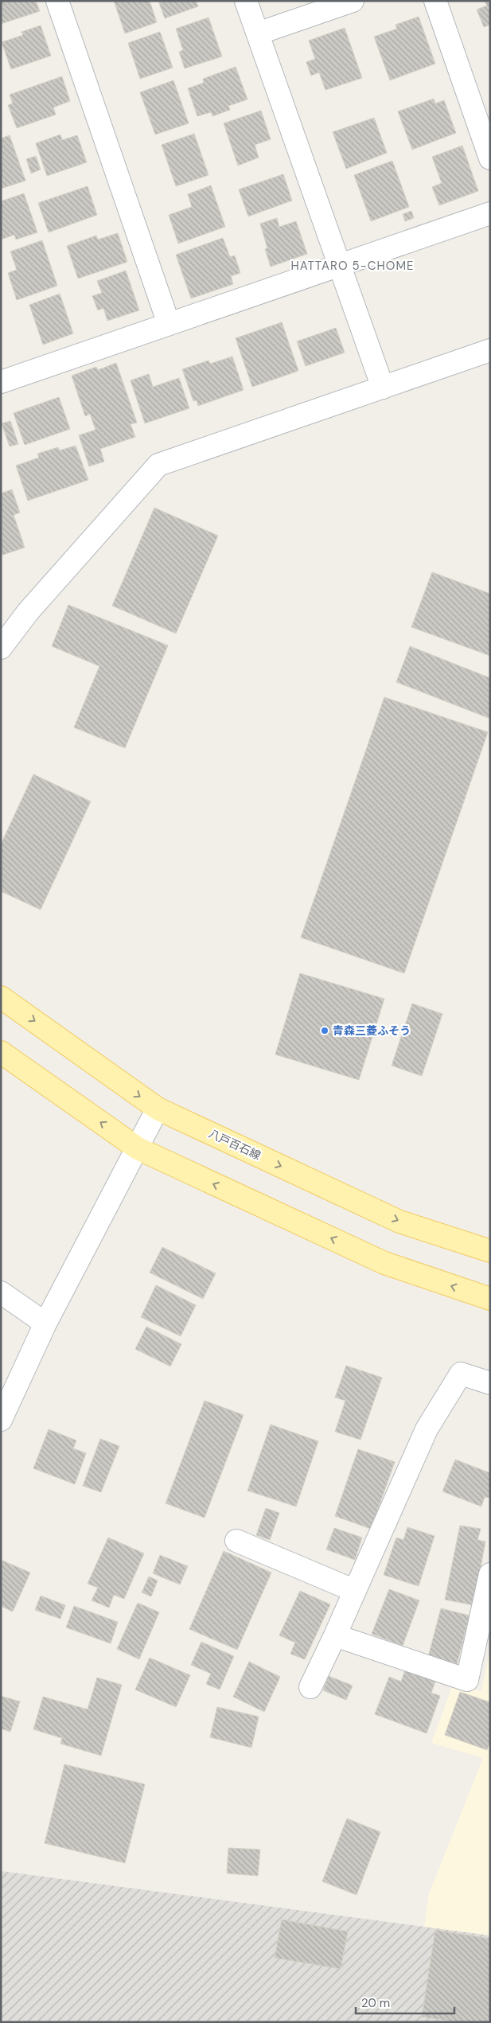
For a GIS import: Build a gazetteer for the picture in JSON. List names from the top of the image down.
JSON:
{
  "streets": {
    "main road": ["八戸百石線"]
  },
  "districts": ["HATTARO 5-CHOME"],
  "places": ["青森三菱ふそう"],
  "scale_bar": "20 m"
}
